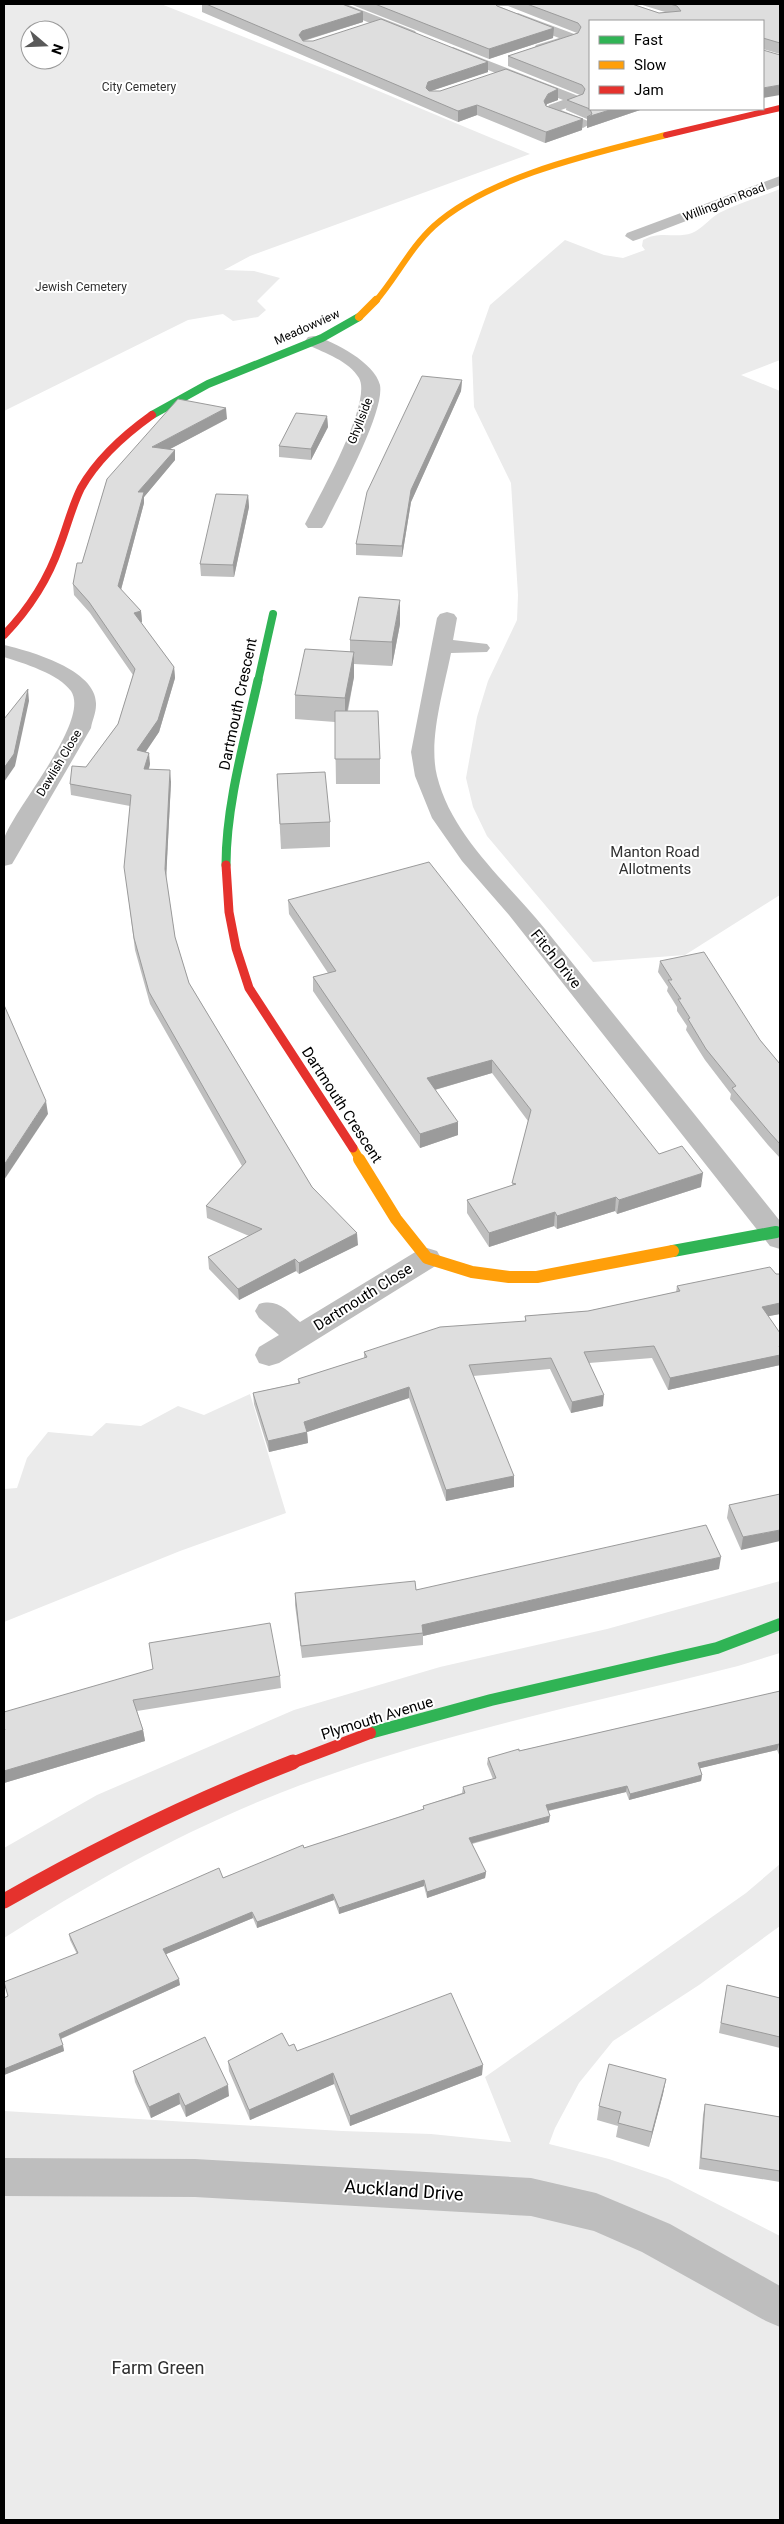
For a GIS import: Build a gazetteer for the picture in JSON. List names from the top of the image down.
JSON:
{
  "streets": {
    "street": [
      "Willingdon Road",
      "Meadowview",
      "Ghyllside",
      "Dartmouth Crescent",
      "Dawlish Close",
      "Fitch Drive",
      "Dartmouth Close",
      "Plymouth Avenue",
      "Auckland Drive"
    ]
  },
  "crossings": [
    ["Meadowview", "Ghyllside"],
    ["Dartmouth Crescent", "Dartmouth Close"]
  ],
  "parks": [
    "City Cemetery",
    "Jewish Cemetery",
    "Manton Road Allotments",
    "Farm Green"
  ],
  "legend": ["Fast", "Slow", "Jam"],
  "north": "right"
}
